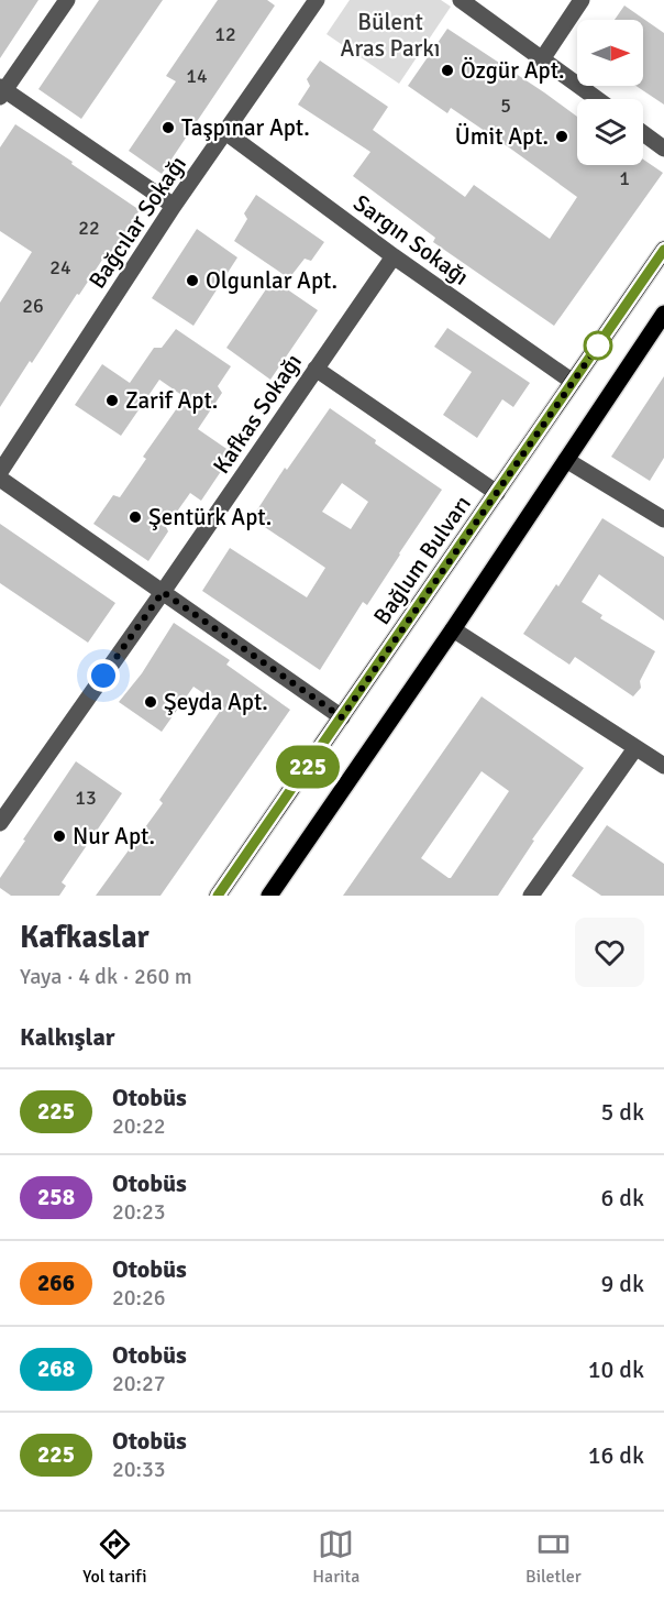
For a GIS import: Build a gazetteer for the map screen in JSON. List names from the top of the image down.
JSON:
{
  "streets": {
    "main road": ["Bağlum Bulvarı"],
    "street": ["Bağcılar Sokağı", "Sargın Sokağı", "Kafkas Sokağı"]
  },
  "crossings": [
    ["Bağcılar Sokağı", "Sargın Sokağı"],
    ["Sargın Sokağı", "Kafkas Sokağı"],
    ["Sargın Sokağı", "Bağlum Bulvarı"]
  ],
  "parks": ["Bülent Aras Parkı"],
  "places": [
    "Özgür Apt.",
    "Taşpınar Apt.",
    "Ümit Apt.",
    "Olgunlar Apt.",
    "Zarif Apt.",
    "Şentürk Apt.",
    "Şeyda Apt.",
    "Nur Apt."
  ],
  "lines": ["bus line 225"],
  "house_numbers": [
    "12",
    "14",
    "5",
    "1",
    "22",
    "24",
    "26",
    "13"
  ],
  "north": "right",
  "page": {
    "on_map": "225",
    "heading": [
      ["Kafkaslar", "Yaya · 4 dk · 260 m"],
      "Kalkışlar"
    ],
    "list": [
      {
        "mark": "225",
        "name": "Otobüs",
        "note": "20:22",
        "value": "5 dk"
      },
      {
        "mark": "258",
        "name": "Otobüs",
        "note": "20:23",
        "value": "6 dk"
      },
      {
        "mark": "266",
        "name": "Otobüs",
        "note": "20:26",
        "value": "9 dk"
      },
      {
        "mark": "268",
        "name": "Otobüs",
        "note": "20:27",
        "value": "10 dk"
      },
      {
        "mark": "225",
        "name": "Otobüs",
        "note": "20:33",
        "value": "16 dk"
      }
    ],
    "tabs": ["Yol tarifi", "Harita", "Biletler"]
  }
}
